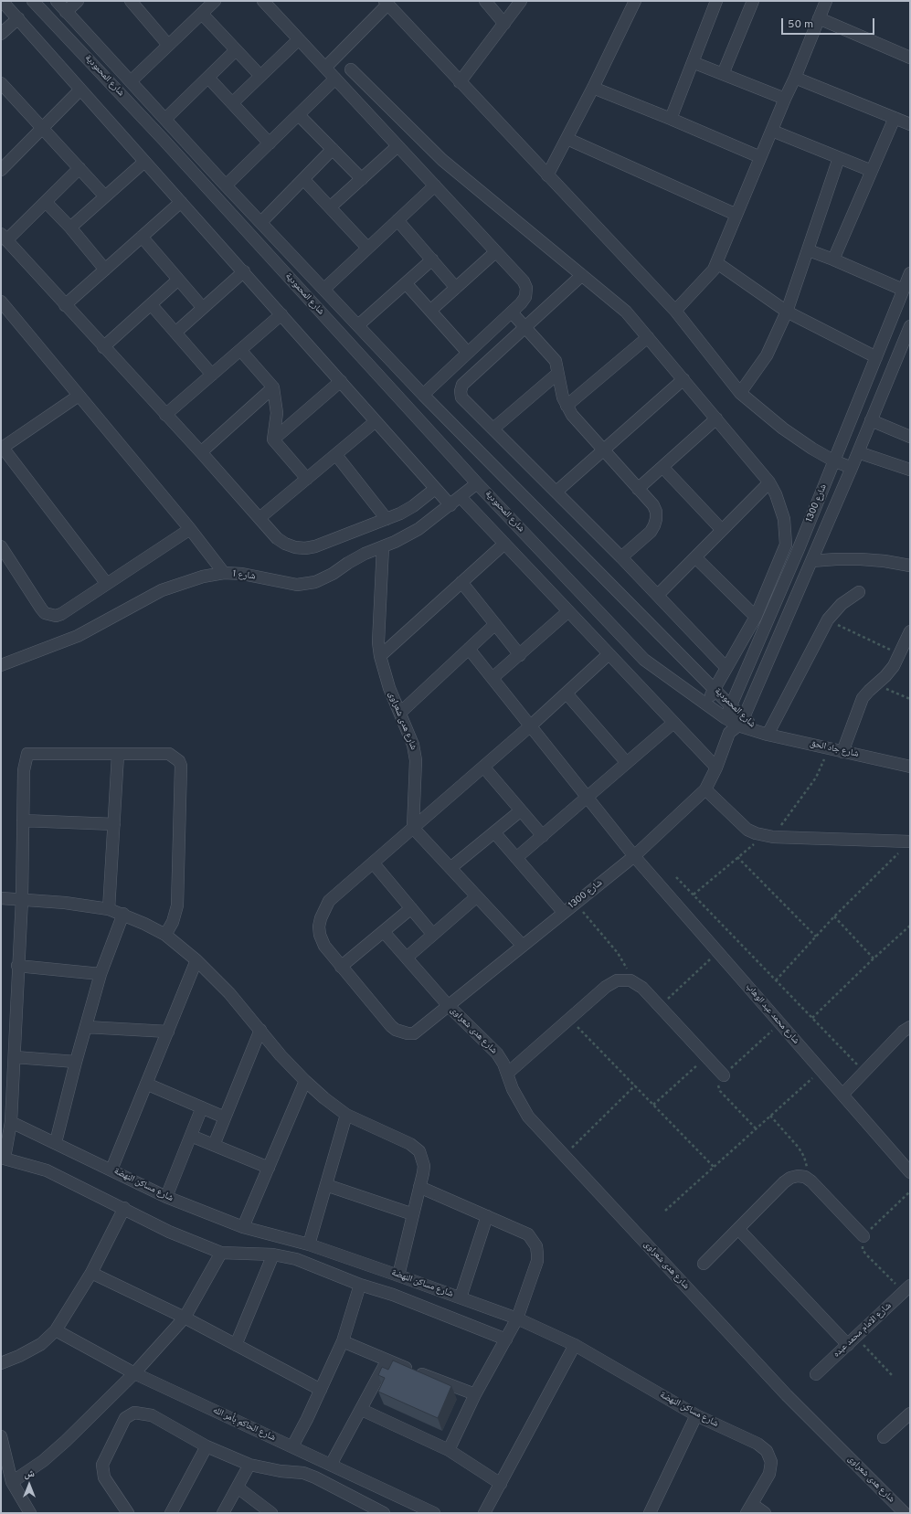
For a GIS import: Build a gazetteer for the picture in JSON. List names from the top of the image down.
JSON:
{
  "streets": {
    "street": [
      "شارع المحمودية",
      "شارع 1300",
      "شارع 1",
      "شارع هدى شعراوى",
      "شارع جاد الحق",
      "شارع محمد عبد الوهاب",
      "شارع مساكن النهضة",
      "شارع الامام محمد عبده",
      "شارع الحاكم بأمر الله"
    ]
  },
  "crossings": [
    ["شارع المحمودية", "شارع 1300"],
    ["شارع المحمودية", "شارع 1"],
    ["شارع المحمودية", "شارع جاد الحق"],
    ["شارع 1300", "شارع هدى شعراوى"],
    ["شارع 1300", "شارع محمد عبد الوهاب"],
    ["شارع 1", "شارع هدى شعراوى"]
  ],
  "scale_bar": "50 m",
  "north": "top"
}
